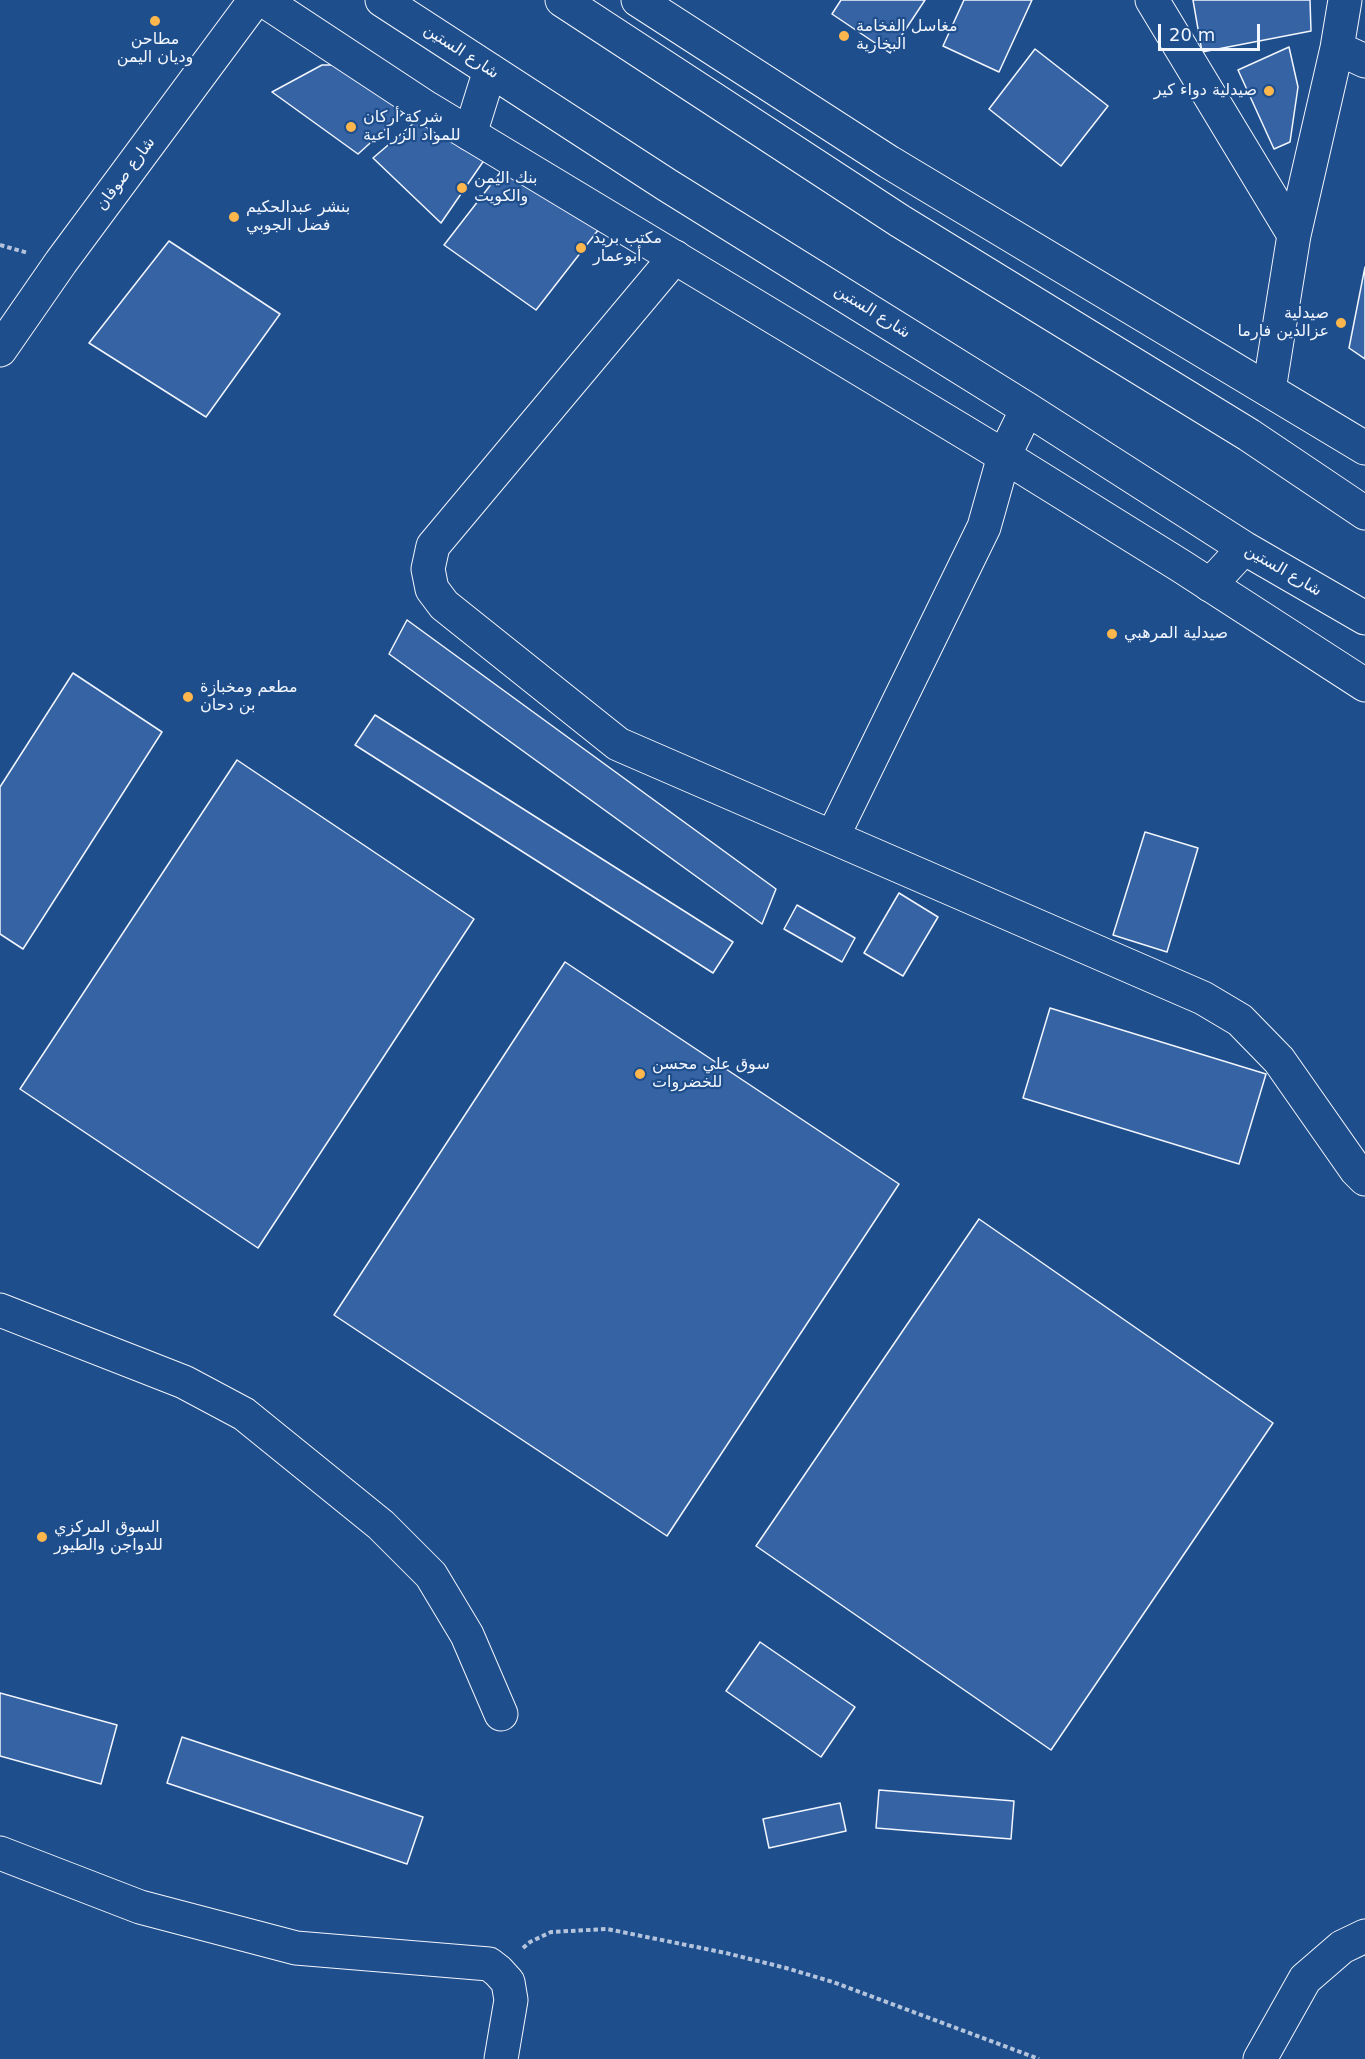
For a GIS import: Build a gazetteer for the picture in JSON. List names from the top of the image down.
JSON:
{
  "streets": {
    "main road": ["شارع الستين", "شارع صوفان"]
  },
  "places": [
    "مطاحن وديان اليمن",
    "مغاسل الفخامة البخارية",
    "صيدلية دواء كير",
    "شركة أركان للمواد الزراعية",
    "بنك اليمن والكويت",
    "بنشر عبدالحكيم فضل الجوبي",
    "مكتب بريد أبوعمار",
    "صيدلية عزالدين فارما",
    "صيدلية المرهبي",
    "مطعم ومخبازة بن دحان",
    "سوق علي محسن للخضروات",
    "السوق المركزي للدواجن والطيور"
  ],
  "scale_bar": "20 m"
}
